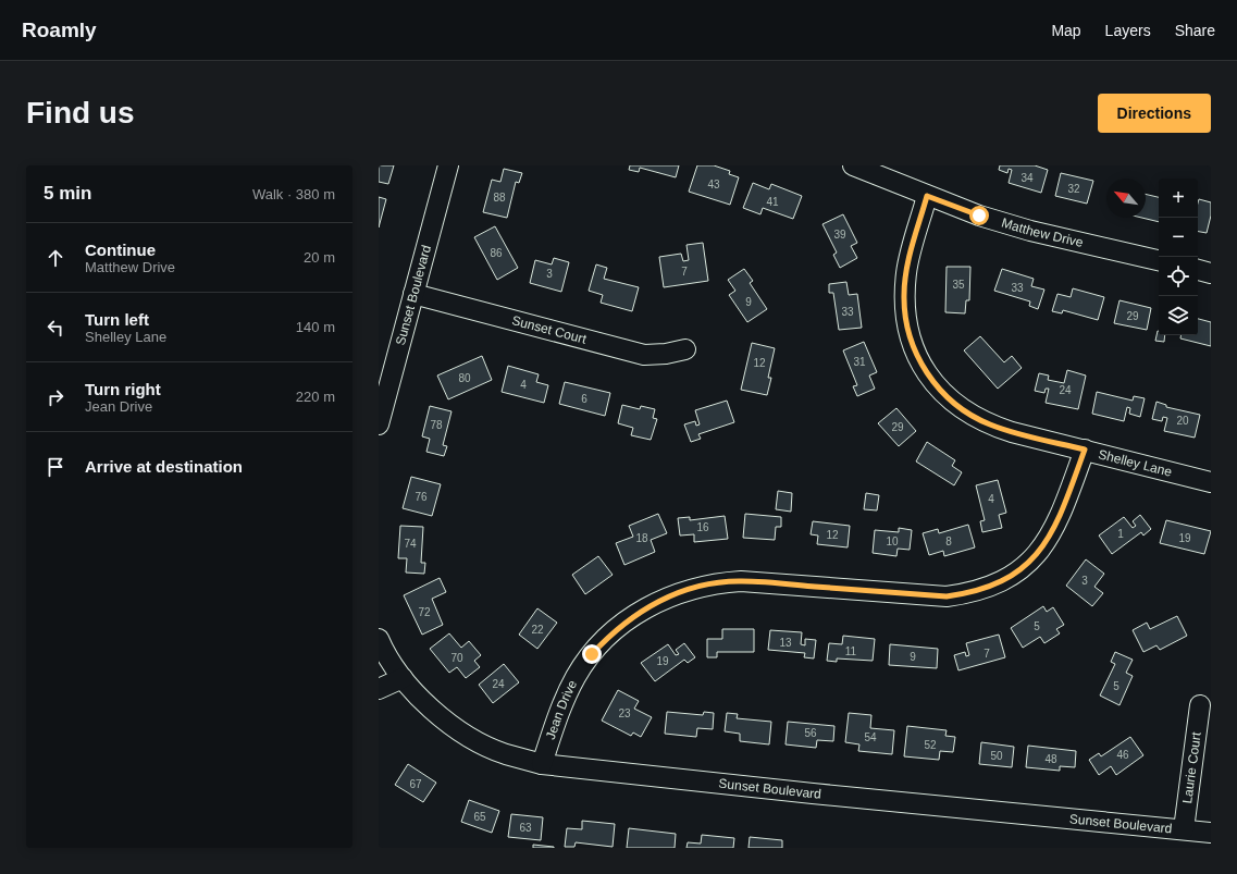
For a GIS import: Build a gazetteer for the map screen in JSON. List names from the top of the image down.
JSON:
{
  "streets": {
    "street": [
      "Matthew Drive",
      "Sunset Boulevard",
      "Sunset Court",
      "Shelley Lane",
      "Jean Drive",
      "Laurie Court"
    ]
  },
  "crossings": [
    ["Matthew Drive", "Shelley Lane"],
    ["Sunset Boulevard", "Sunset Court"],
    ["Sunset Boulevard", "Jean Drive"],
    ["Sunset Boulevard", "Laurie Court"],
    ["Shelley Lane", "Jean Drive"]
  ],
  "house_numbers": [
    "34",
    "43",
    "32",
    "88",
    "41",
    "39",
    "86",
    "7",
    "3",
    "35",
    "33",
    "9",
    "33",
    "29",
    "31",
    "12",
    "80",
    "4",
    "24",
    "6",
    "20",
    "78",
    "29",
    "76",
    "4",
    "16",
    "1",
    "12",
    "18",
    "19",
    "10",
    "8",
    "74",
    "3",
    "72",
    "5",
    "22",
    "13",
    "11",
    "7",
    "9",
    "70",
    "19",
    "24",
    "5",
    "23",
    "56",
    "54",
    "52",
    "46",
    "50",
    "48",
    "67",
    "65",
    "63"
  ],
  "north": "top left",
  "page": {
    "header": "Roamly",
    "nav": ["Map", "Layers", "Share"],
    "buttons": "Directions",
    "title": "Find us",
    "heading": ["5 min", "Walk · 380 m"],
    "map_buttons": ["+", "−"],
    "list": [
      ["Continue", "Matthew Drive", "20 m"],
      ["Turn left", "Shelley Lane", "140 m"],
      ["Turn right", "Jean Drive", "220 m"],
      "Arrive at destination"
    ]
  }
}
